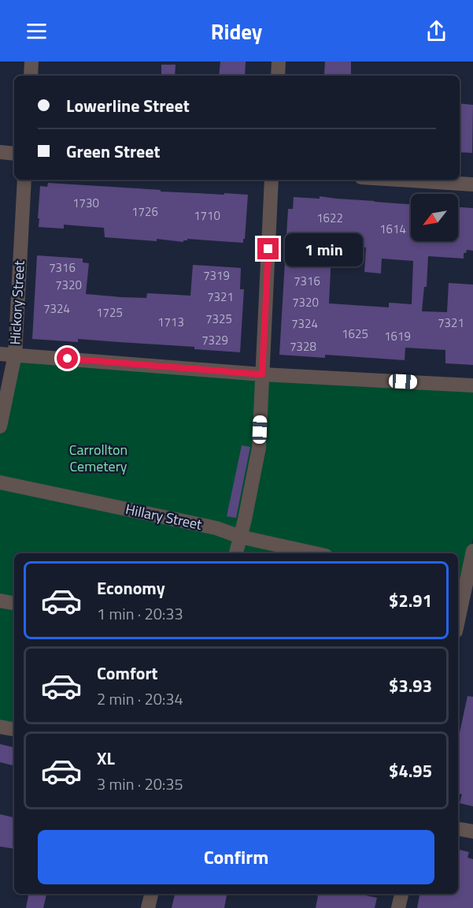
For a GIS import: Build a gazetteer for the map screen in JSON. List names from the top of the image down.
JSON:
{
  "streets": {
    "street": ["Hickory Street", "Hillary Street"]
  },
  "parks": ["Carrollton Cemetery"],
  "house_numbers": [
    "1730",
    "1726",
    "1710",
    "1622",
    "1614",
    "7316",
    "7319",
    "7316",
    "7320",
    "7321",
    "7320",
    "7324",
    "1725",
    "7325",
    "1713",
    "7321",
    "7324",
    "1625",
    "1619",
    "7329",
    "7328"
  ],
  "north": "bottom left",
  "page": {
    "header": "Ridey",
    "banner": ["Lowerline Street", "Green Street"],
    "bubble": "1 min",
    "list": [
      {
        "name": "Economy",
        "note": "1 min · 20:33",
        "value": "$2.91"
      },
      {
        "name": "Comfort",
        "note": "2 min · 20:34",
        "value": "$3.93"
      },
      {
        "name": "XL",
        "note": "3 min · 20:35",
        "value": "$4.95"
      }
    ],
    "buttons": "Confirm"
  }
}
